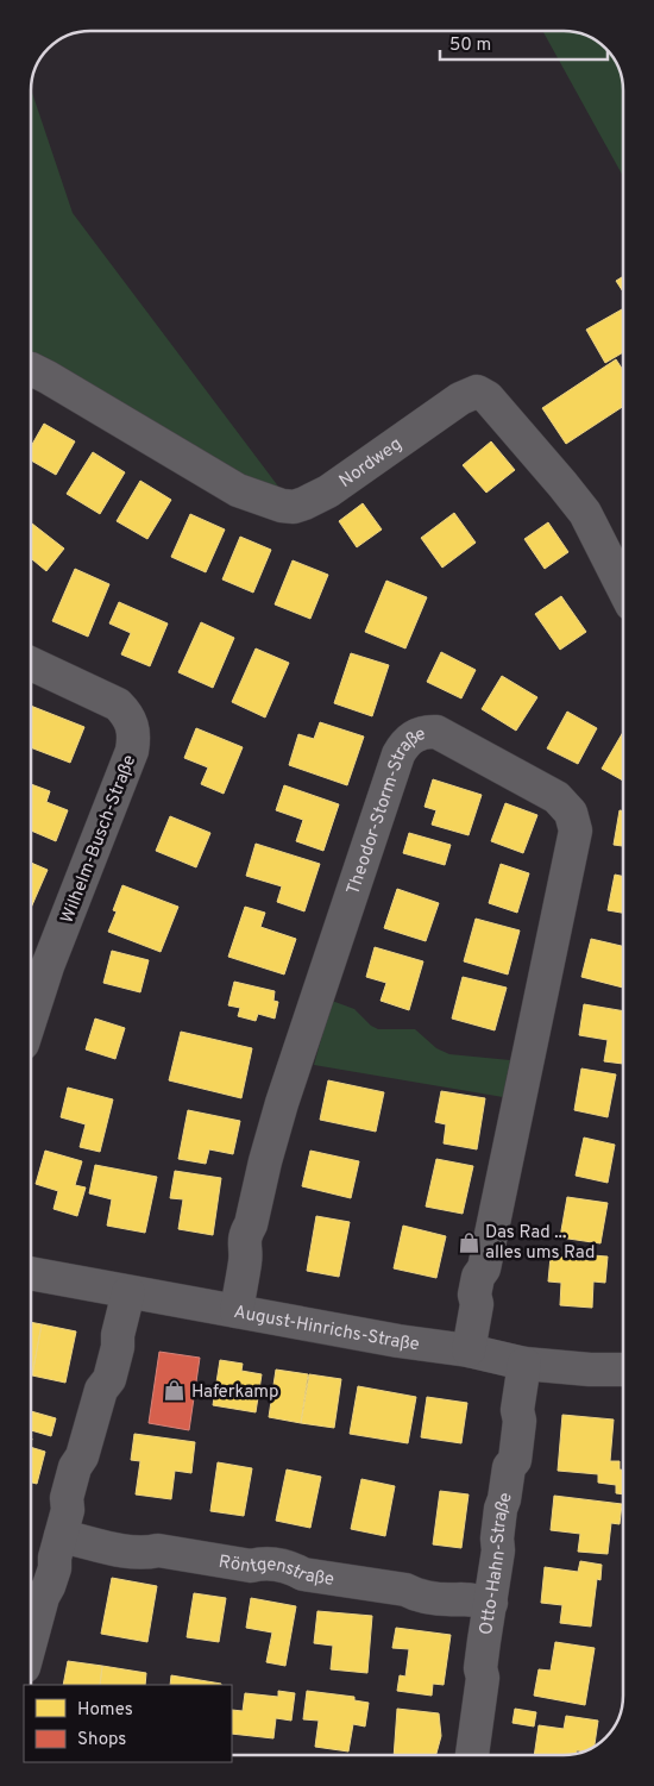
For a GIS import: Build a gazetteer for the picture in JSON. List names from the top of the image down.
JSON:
{
  "streets": {
    "street": [
      "Nordweg",
      "Theodor-Storm-Straße",
      "Wilhelm-Busch-Straße",
      "August-Hinrichs-Straße",
      "Otto-Hahn-Straße",
      "Röntgenstraße"
    ]
  },
  "crossings": [
    ["Theodor-Storm-Straße", "August-Hinrichs-Straße"],
    ["August-Hinrichs-Straße", "Otto-Hahn-Straße"],
    ["Otto-Hahn-Straße", "Röntgenstraße"]
  ],
  "places": {
    "shop": ["Das Rad ... alles ums Rad", "Haferkamp"]
  },
  "legend": ["Homes", "Shops"],
  "scale_bar": "50 m"
}
